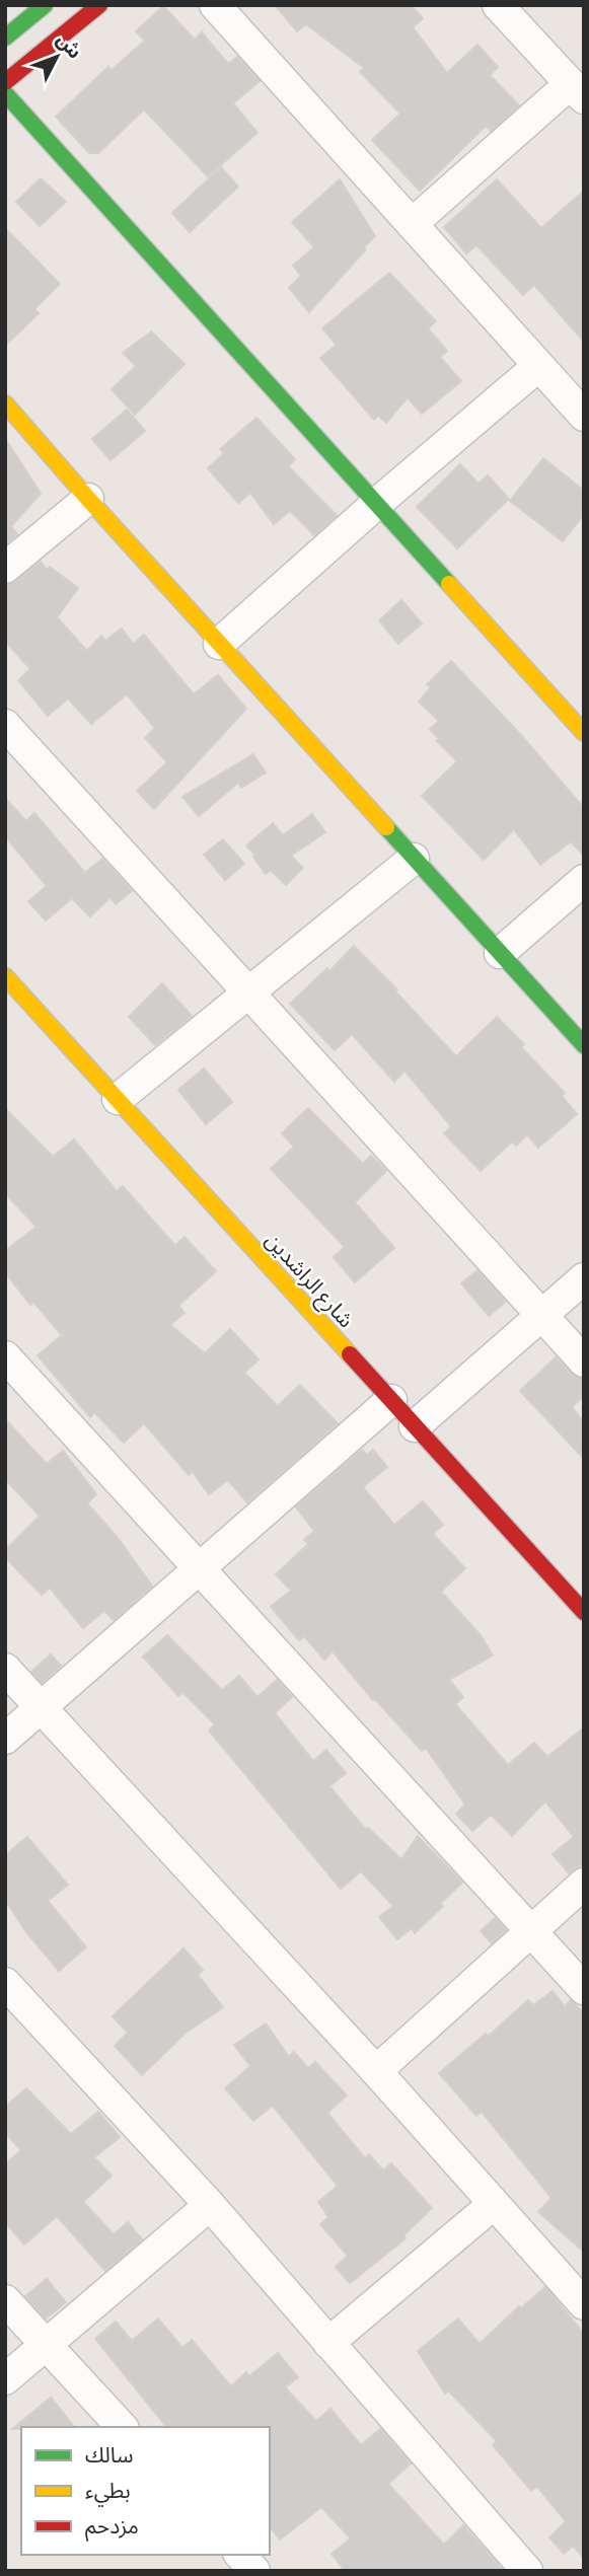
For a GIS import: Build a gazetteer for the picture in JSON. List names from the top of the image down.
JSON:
{
  "streets": {
    "street": ["شارع الراشدين"]
  },
  "legend": ["سالك", "بطيء", "مزدحم"],
  "north": "top right"
}
